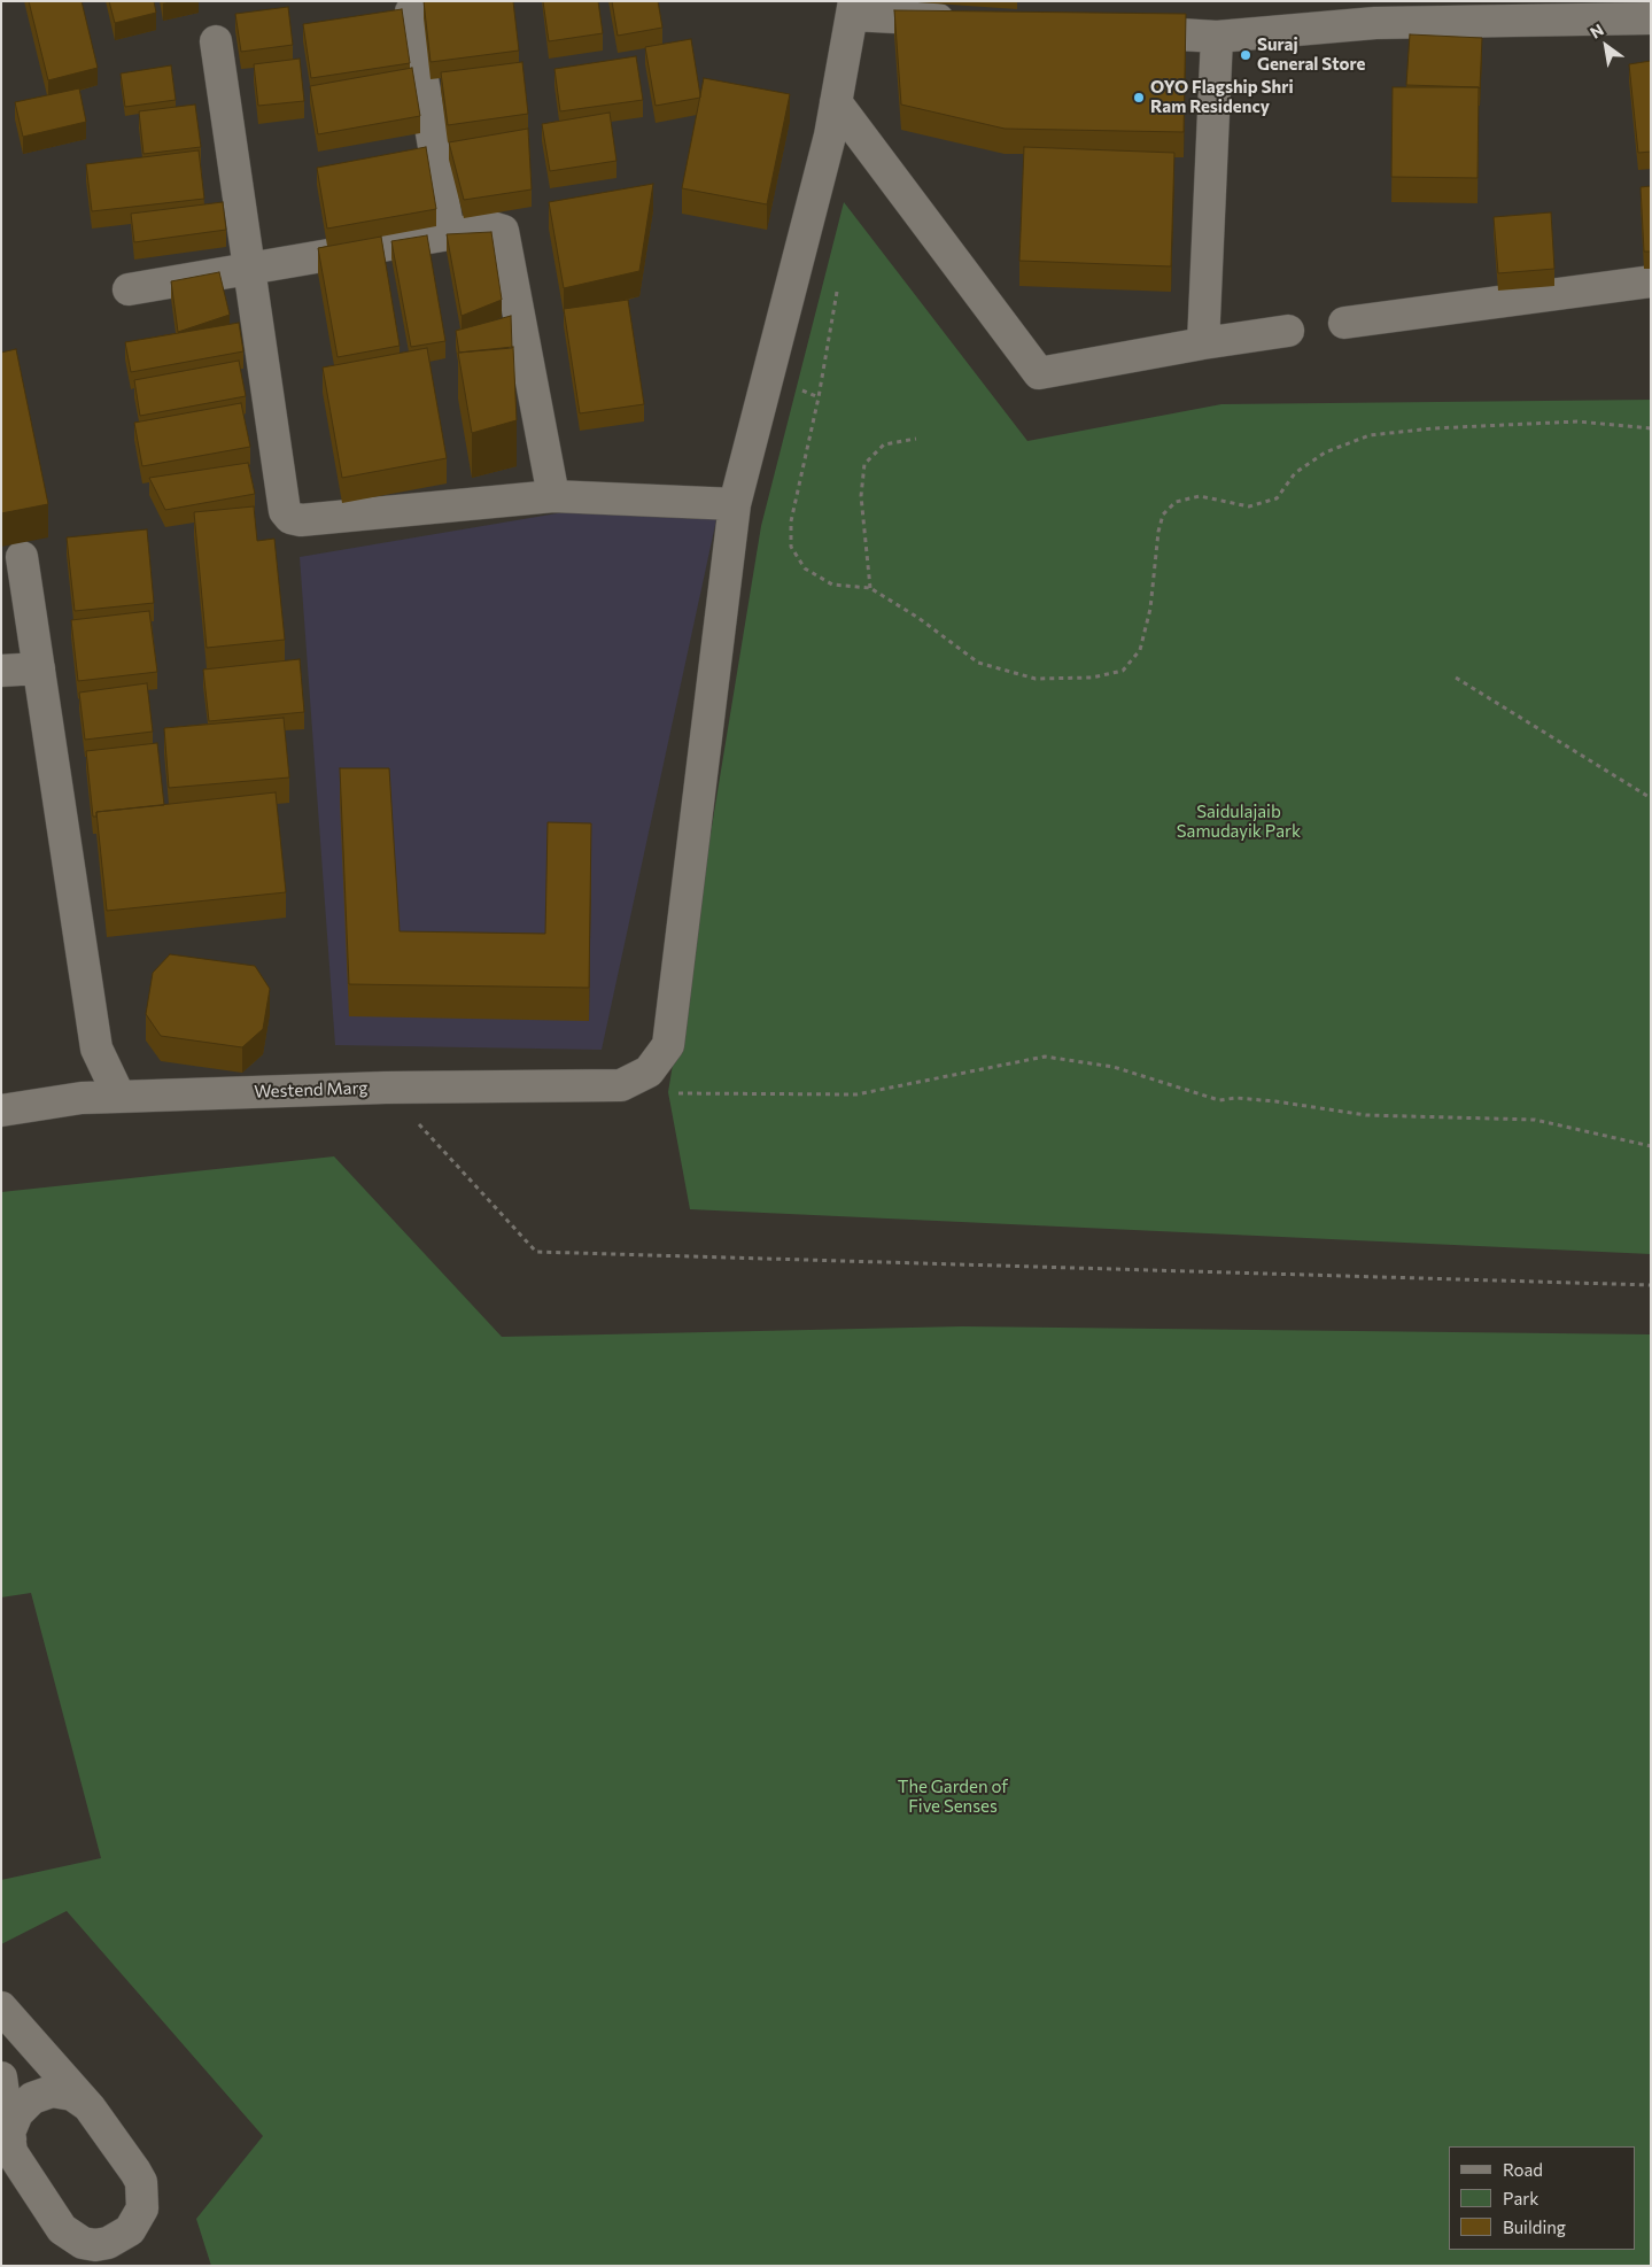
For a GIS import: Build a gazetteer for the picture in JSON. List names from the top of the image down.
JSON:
{
  "streets": {
    "street": ["Westend Marg"]
  },
  "parks": ["Saidulajaib Samudayik Park", "The Garden of Five Senses"],
  "places": ["Suraj General Store", "OYO Flagship Shri Ram Residency"],
  "legend": ["Road", "Park", "Building"],
  "north": "top left"
}
